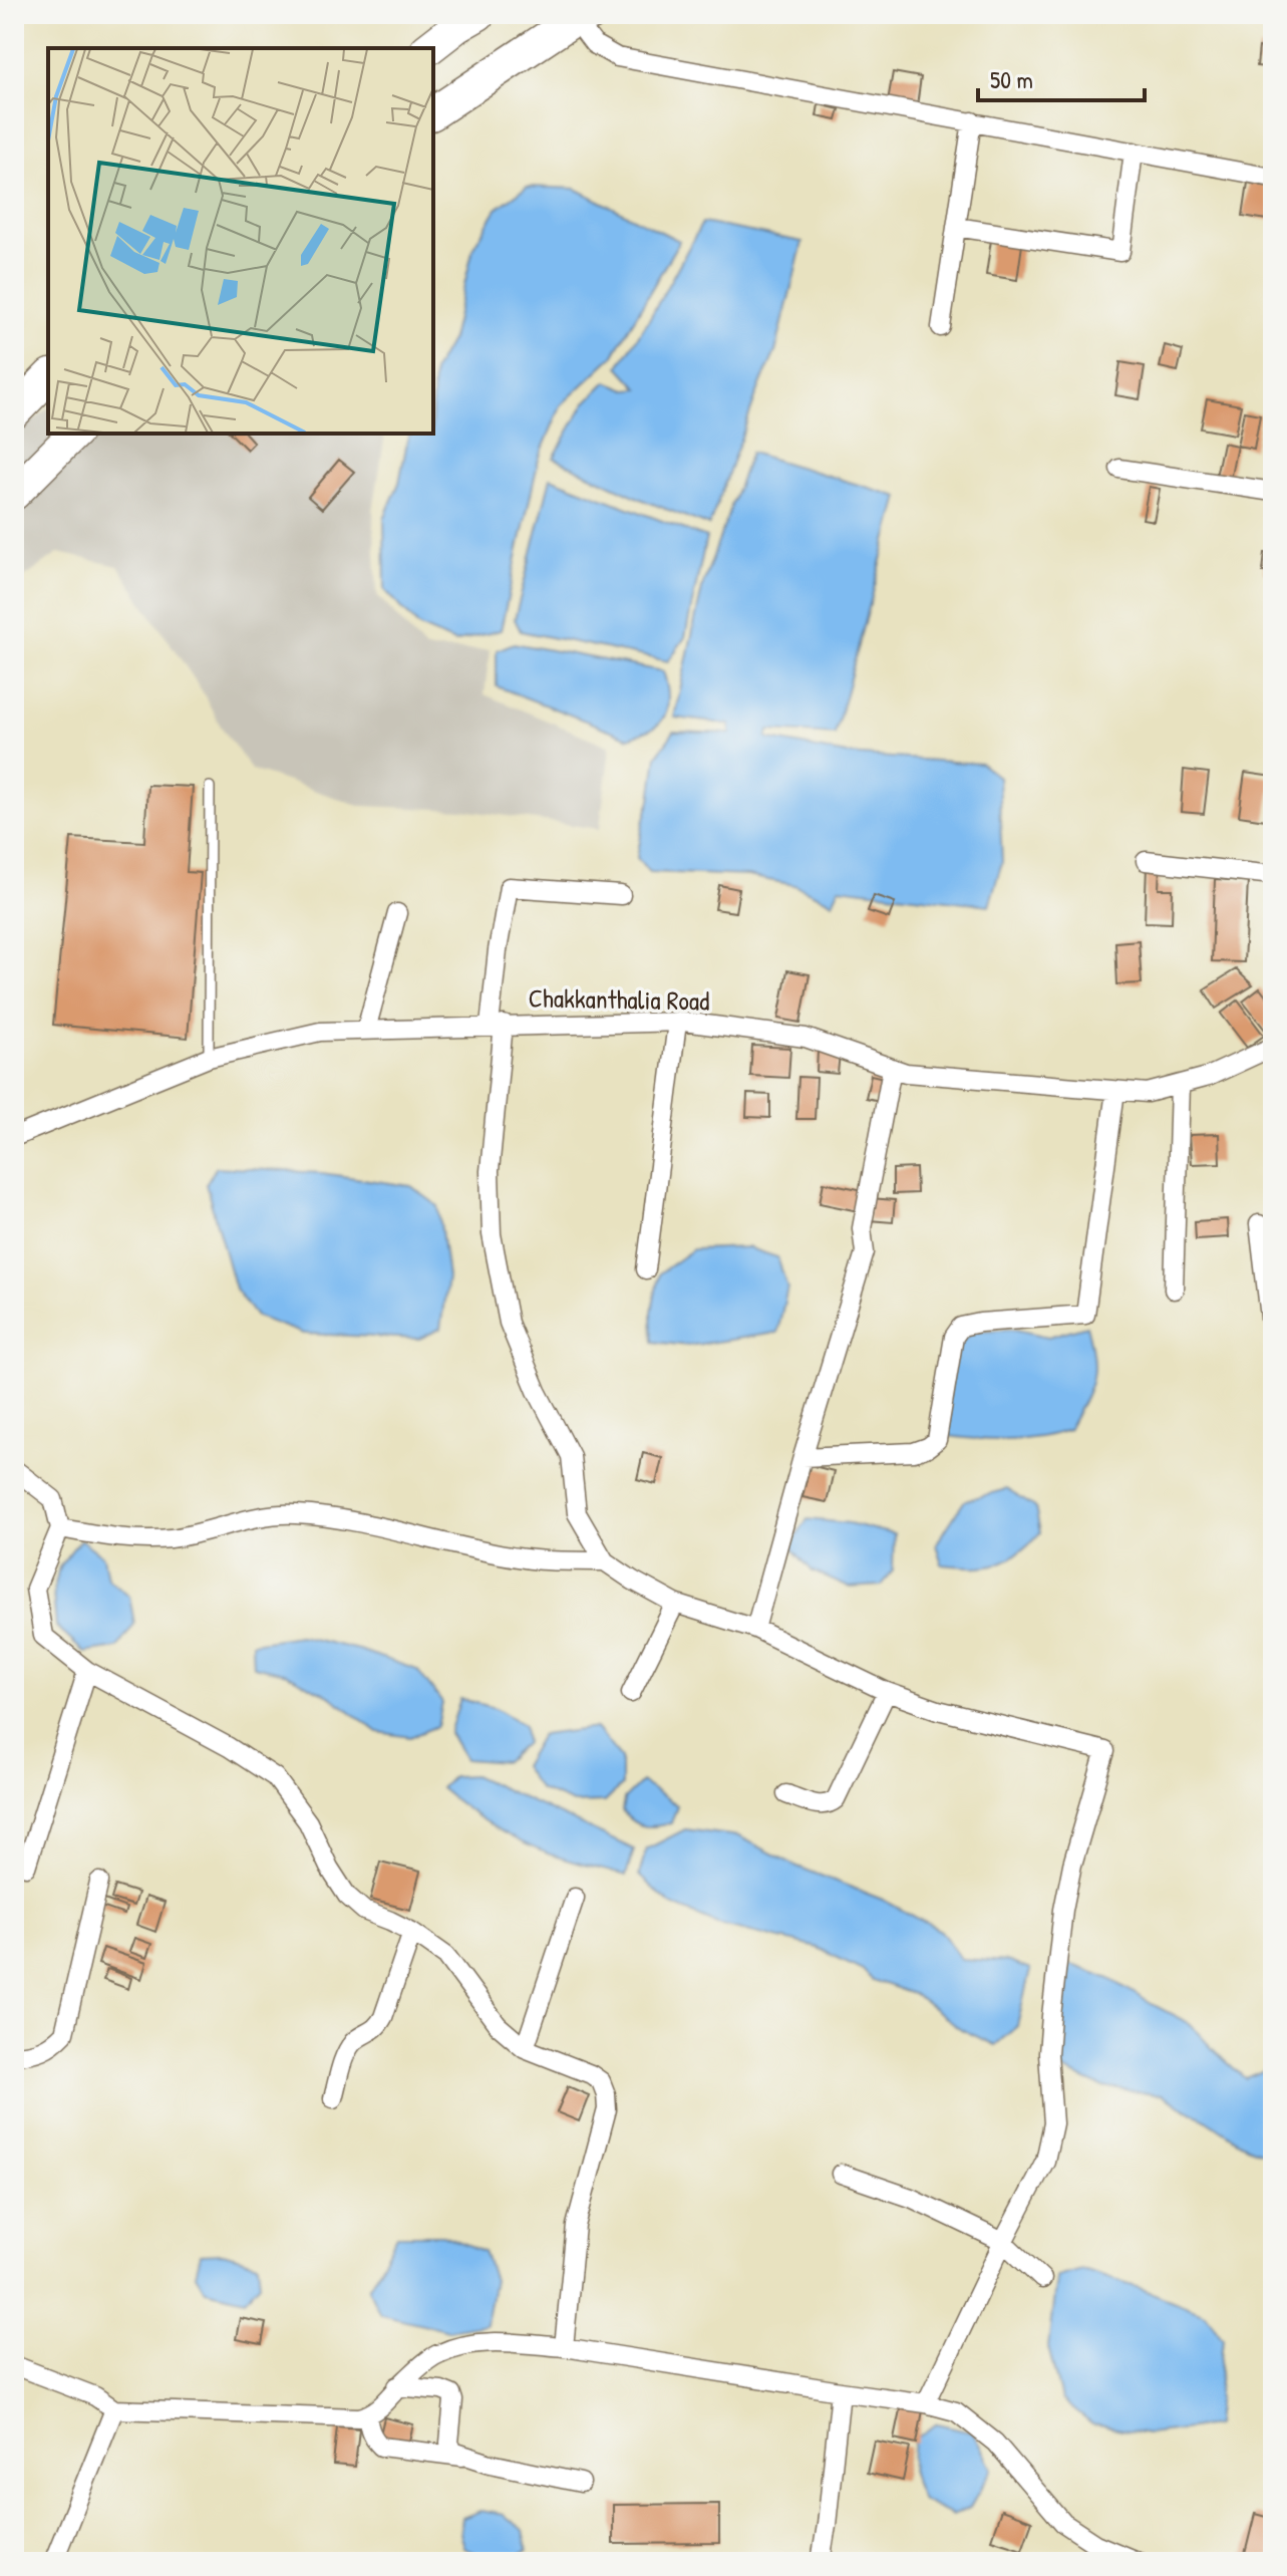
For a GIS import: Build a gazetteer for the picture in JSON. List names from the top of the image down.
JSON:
{
  "streets": {
    "street": ["Chakkanthalia Road"]
  },
  "scale_bar": "50 m"
}
